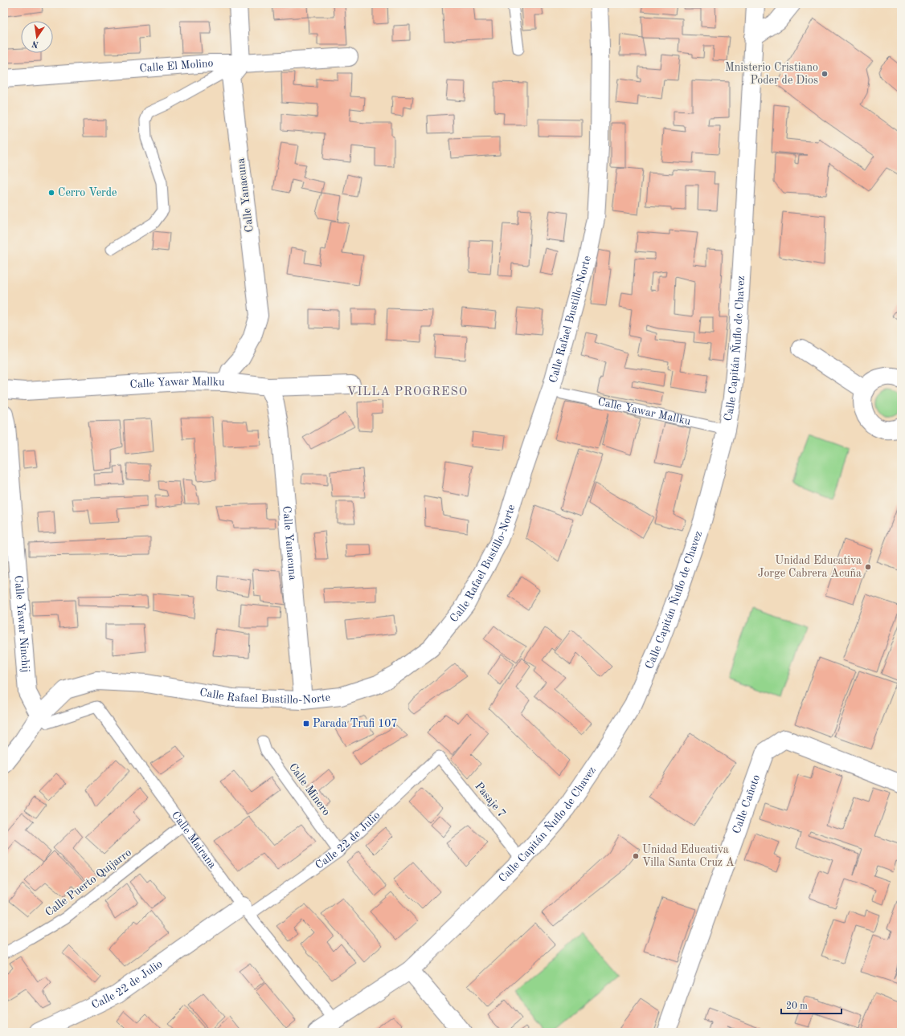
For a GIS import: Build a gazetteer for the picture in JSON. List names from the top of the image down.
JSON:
{
  "streets": {
    "street": [
      "Calle El Molino",
      "Calle Yanacuna",
      "Calle Rafael Bustillo-Norte",
      "Calle Capitán Ñuflo de Chavez",
      "Calle Yawar Mallku",
      "Calle Yawar Ninchij",
      "Calle Cañoto",
      "Calle 22 de Julio"
    ],
    "lane": [
      "Calle Minero",
      "Pasaje 7",
      "Calle Mairana",
      "Calle Puerto Quijarro"
    ]
  },
  "crossings": [
    ["Calle El Molino", "Calle Yanacuna"],
    ["Calle Yanacuna", "Calle Rafael Bustillo-Norte"],
    ["Calle Yanacuna", "Calle Yawar Mallku"],
    ["Calle Rafael Bustillo-Norte", "Calle Yawar Ninchij"],
    ["Calle Rafael Bustillo-Norte", "Calle Mairana"],
    ["Calle Capitán Ñuflo de Chavez", "Calle Yawar Mallku"],
    ["Calle Capitán Ñuflo de Chavez", "Pasaje 7"],
    ["Calle Capitán Ñuflo de Chavez", "Calle Mairana"],
    ["Calle Yawar Ninchij", "Calle Mairana"],
    ["Calle Minero", "Calle 22 de Julio"],
    ["Pasaje 7", "Calle 22 de Julio"],
    ["Calle 22 de Julio", "Calle Mairana"],
    ["Calle Mairana", "Calle Puerto Quijarro"]
  ],
  "districts": ["VILLA PROGRESO"],
  "places": {
    "other": [
      "Mnisterio Cristiano Poder de Dios",
      "Cerro Verde",
      "Unidad Educativa Jorge Cabrera Acuña",
      "Unidad Educativa Villa Santa Cruz A"
    ],
    "transit": ["Parada Trufi 107"]
  },
  "scale_bar": "20 m",
  "north": "bottom"
}
